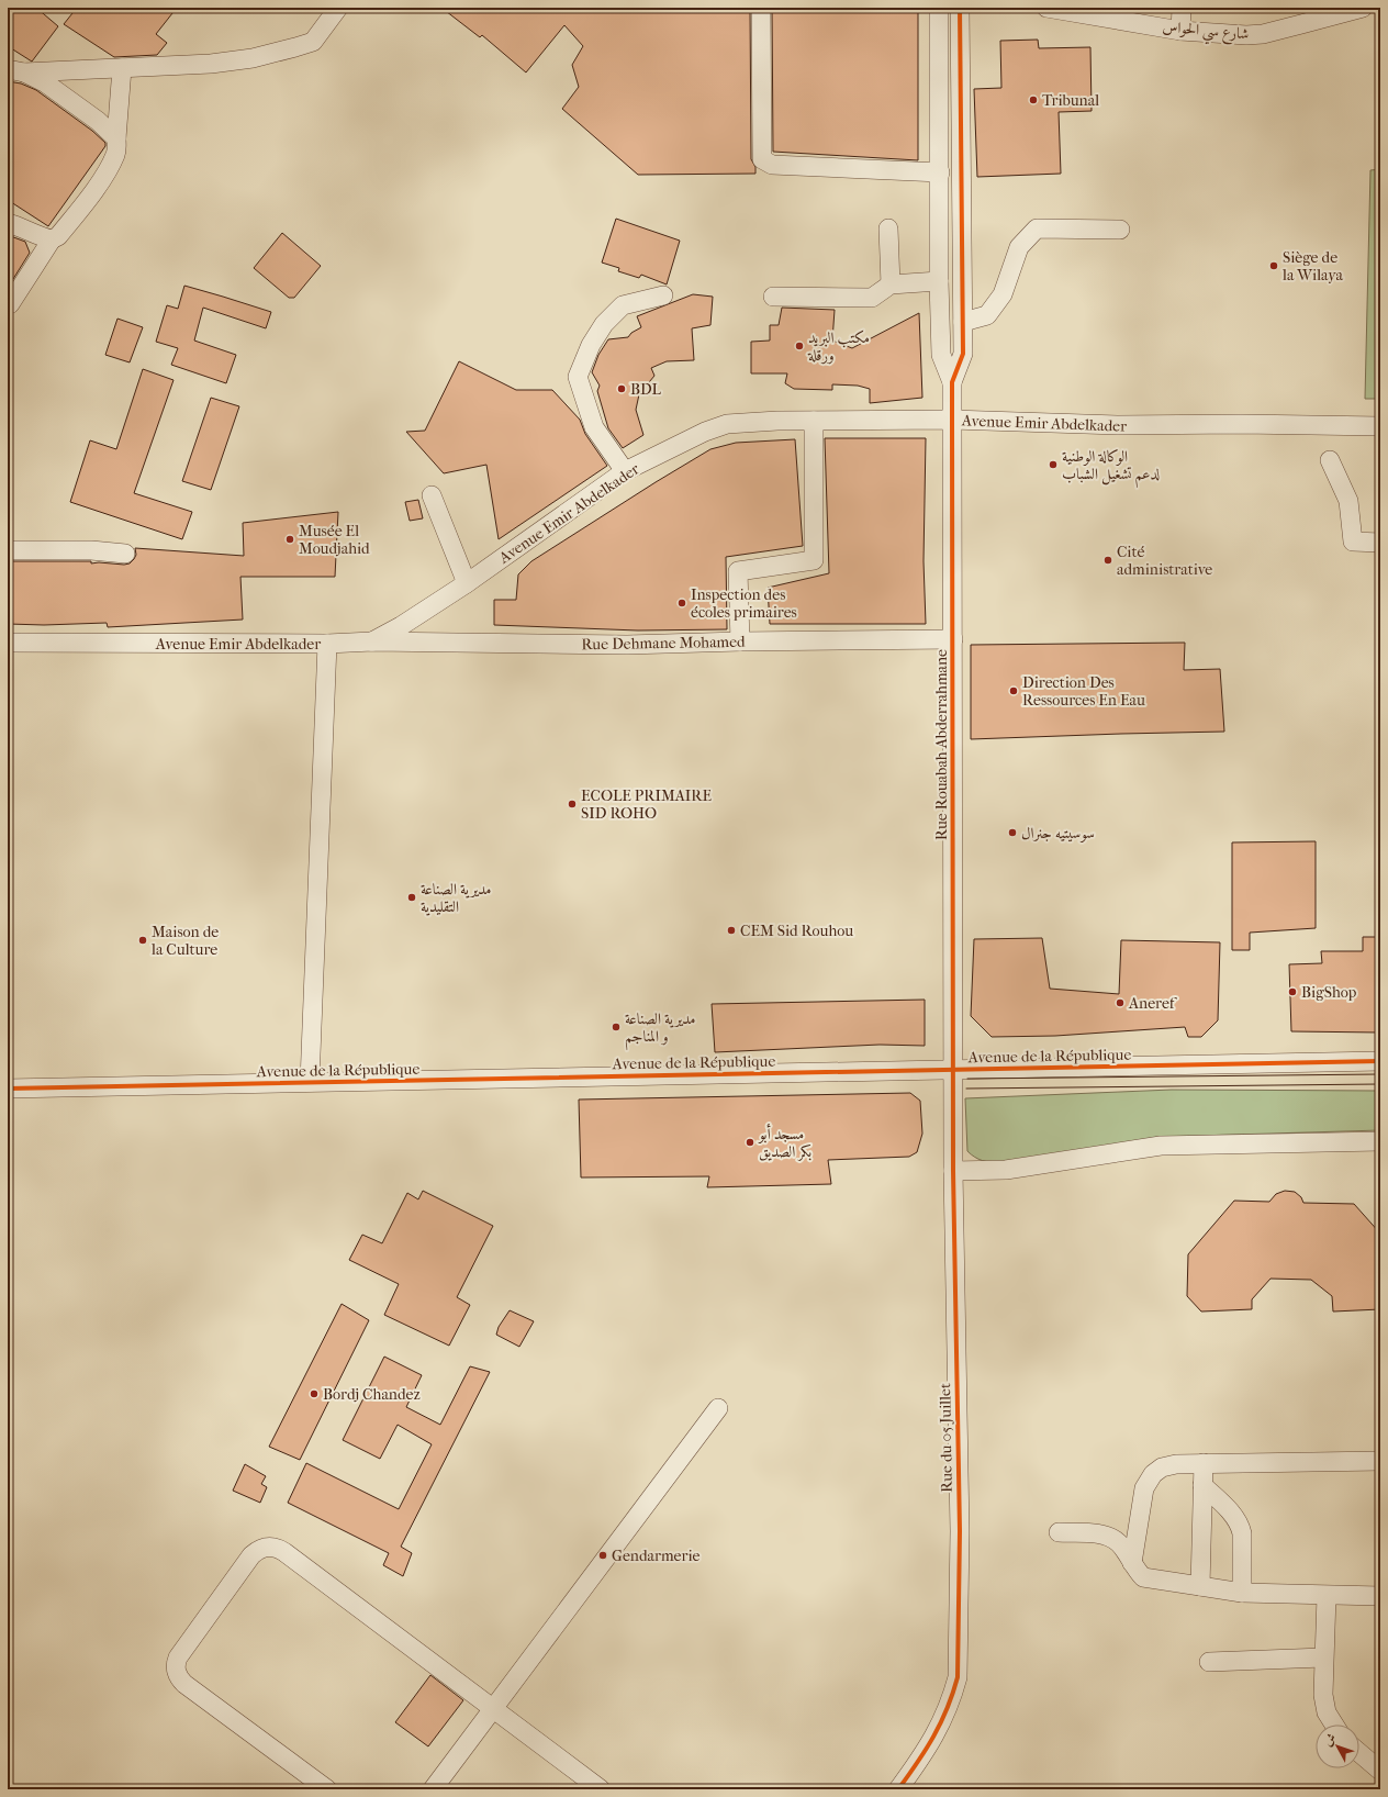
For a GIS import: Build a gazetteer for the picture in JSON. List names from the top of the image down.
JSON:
{
  "streets": {
    "street": [
      "شارع سي الحواس",
      "Avenue Emir Abdelkader",
      "Rue Dehmane Mohamed",
      "Rue Rouabah Abderrahmane",
      "Avenue de la République",
      "Rue du 05 Juillet"
    ]
  },
  "crossings": [
    ["Avenue Emir Abdelkader", "Rue Dehmane Mohamed"],
    ["Avenue Emir Abdelkader", "Rue Rouabah Abderrahmane"],
    ["Rue Dehmane Mohamed", "Rue Rouabah Abderrahmane"],
    ["Rue Rouabah Abderrahmane", "Avenue de la République"],
    ["Rue Rouabah Abderrahmane", "Rue du 05 Juillet"],
    ["Avenue de la République", "Rue du 05 Juillet"]
  ],
  "places": [
    "Tribunal",
    "Siège de la Wilaya",
    "مكتب البريد ورقلة",
    "BDL",
    "الوكالة الوطنية لدعم تشغيل الشباب",
    "Musée El Moudjahid",
    "Cité administrative",
    "Inspection des écoles primaires",
    "Direction Des Ressources En Eau",
    "ECOLE PRIMAIRE SID ROHO",
    "سوسيتيه جنرال",
    "مديرية الصناعة التقليدية",
    "CEM Sid Rouhou",
    "Maison de la Culture",
    "BigShop",
    "Aneref",
    "مديرية الصناعة و المناجم",
    "مسجد أبو بكر الصديق",
    "Bordj Chandez",
    "Gendarmerie"
  ],
  "north": "top left"
}
